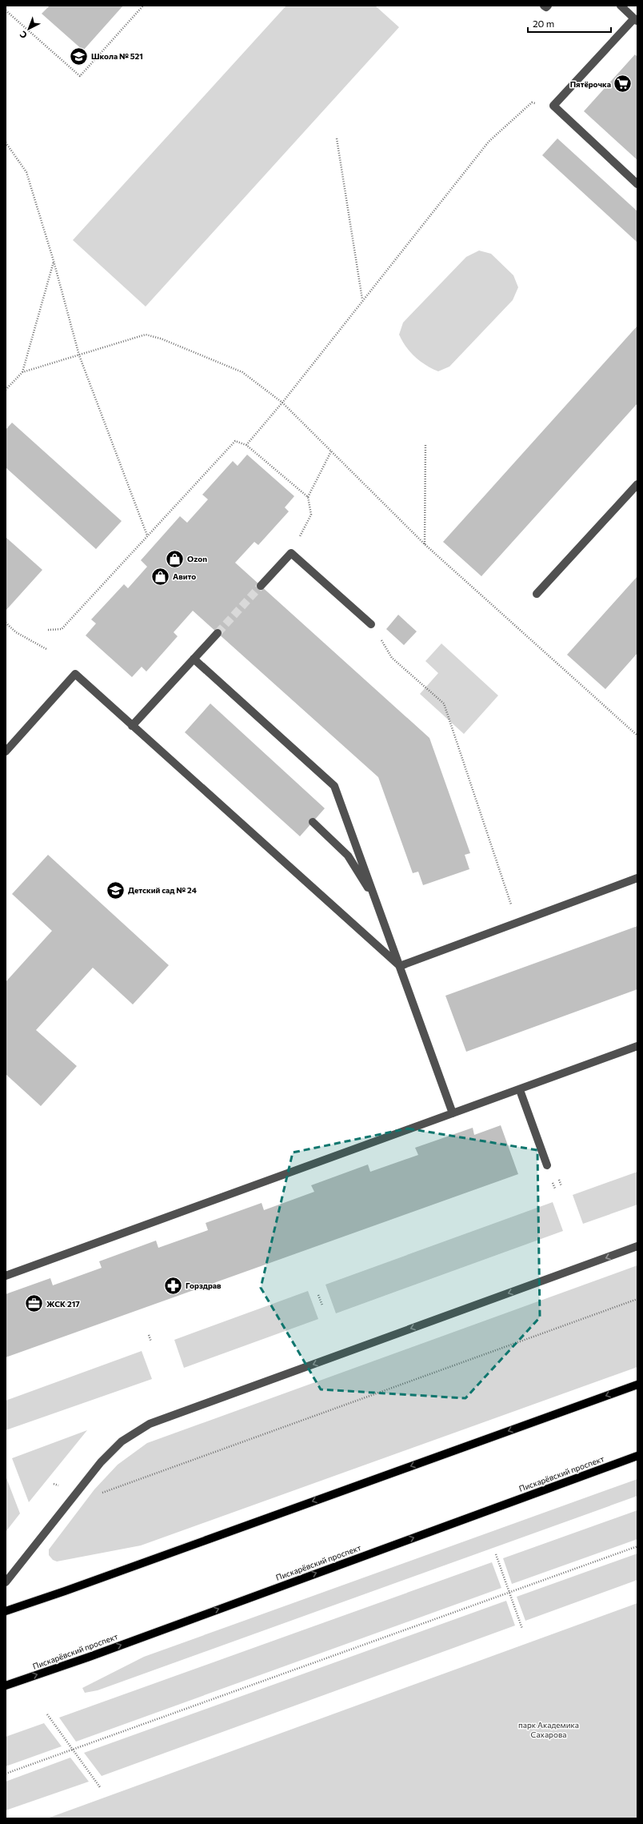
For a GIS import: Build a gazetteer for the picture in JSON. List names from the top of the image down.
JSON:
{
  "streets": {
    "main road": ["Пискарёвский проспект"]
  },
  "parks": ["парк Академика Сахарова"],
  "places": {
    "school or university": ["Школа № 521", "Детский сад № 24"],
    "supermarket": ["Пятёрочка"],
    "shop": ["Ozon", "Авито"],
    "pharmacy": ["Горздрав"],
    "office": ["ЖСК 217"]
  },
  "scale_bar": "20 m",
  "north": "bottom left"
}
